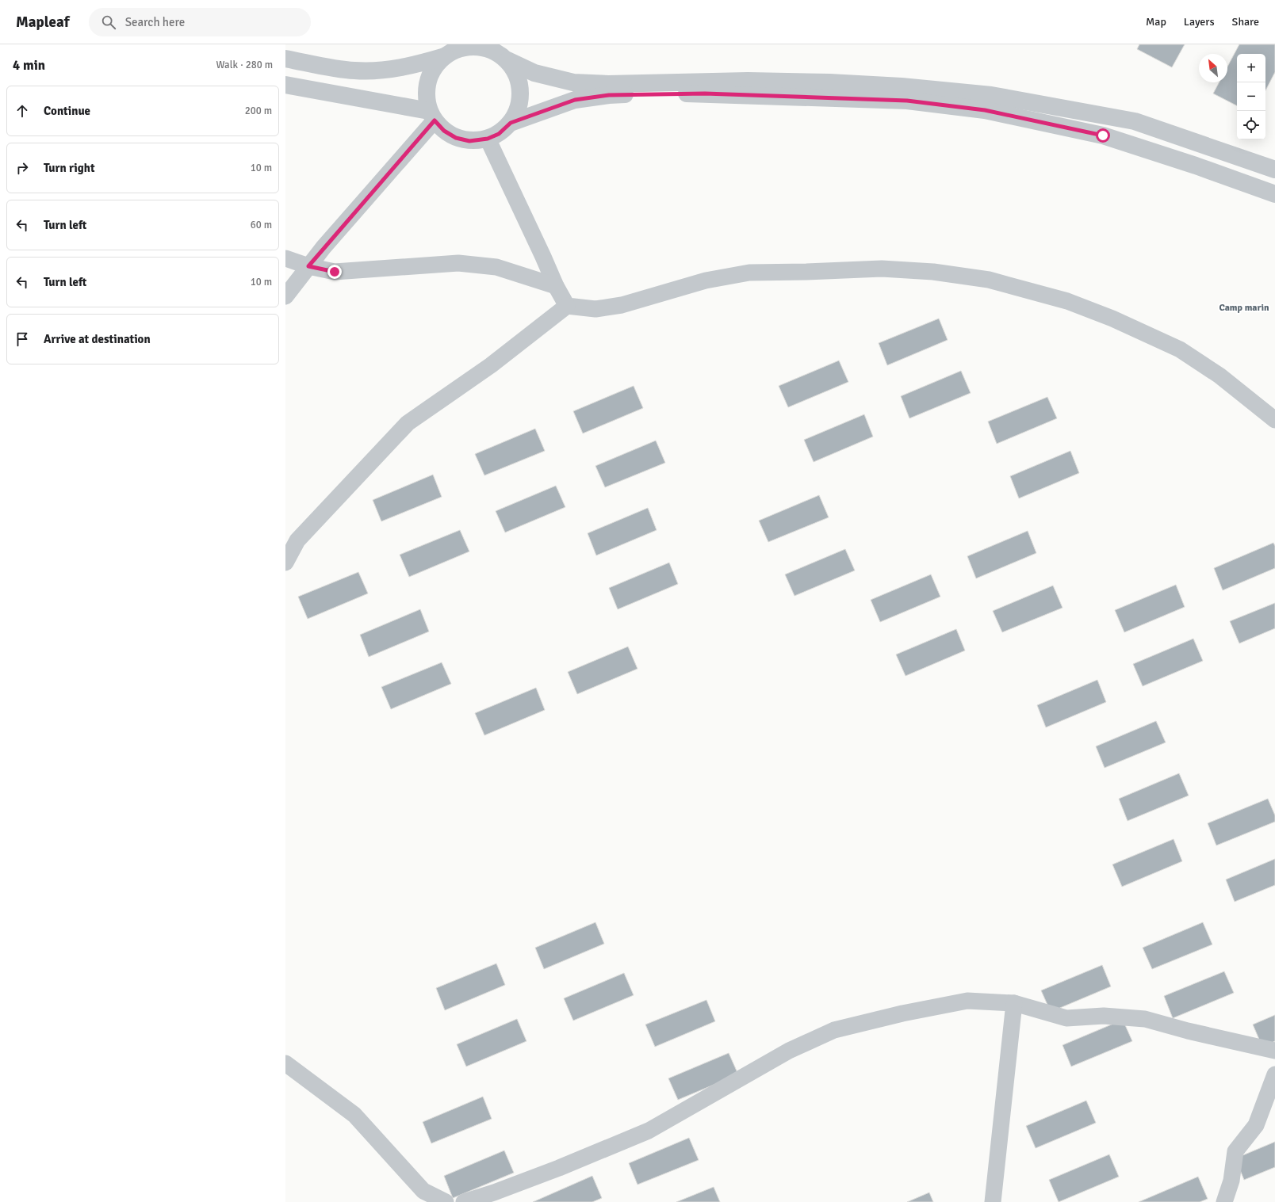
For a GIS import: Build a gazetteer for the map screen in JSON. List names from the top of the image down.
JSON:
{
  "districts": ["Camp marin"],
  "north": "top left",
  "page": {
    "header": "Mapleaf",
    "search": "Search here",
    "nav": ["Map", "Layers", "Share"],
    "heading": ["4 min", "Walk · 280 m"],
    "map_buttons": ["+", "−"],
    "list": [
      ["Continue", "200 m"],
      ["Turn right", "10 m"],
      ["Turn left", "60 m"],
      ["Turn left", "10 m"],
      "Arrive at destination"
    ]
  }
}
